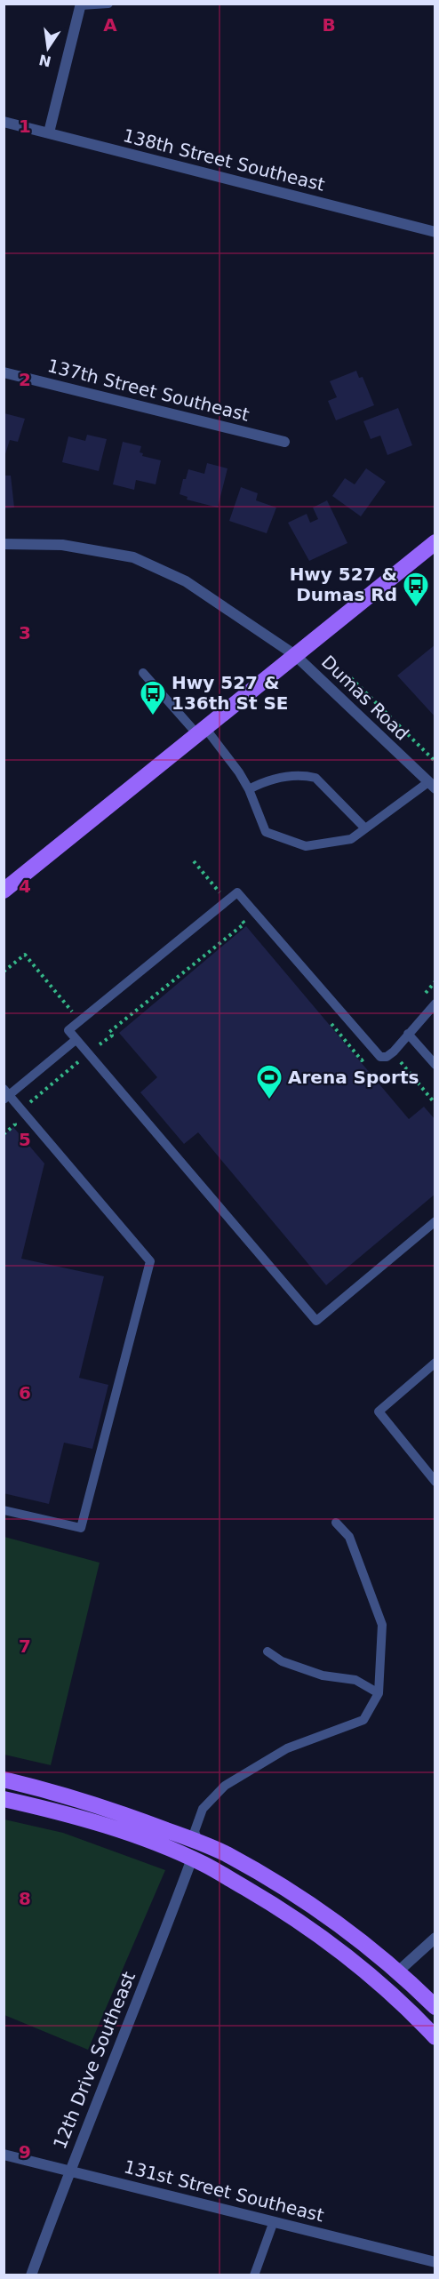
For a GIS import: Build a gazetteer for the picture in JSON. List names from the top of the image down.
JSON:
{
  "streets": {
    "street": [
      "138th Street Southeast",
      "137th Street Southeast",
      "Dumas Road",
      "12th Drive Southeast",
      "131st Street Southeast"
    ]
  },
  "crossings": [
    ["12th Drive Southeast", "131st Street Southeast"]
  ],
  "places": {
    "bus stop": ["Hwy 527 & Dumas Rd", "Hwy 527 & 136th St SE"],
    "sports": ["Arena Sports"]
  },
  "north": "bottom",
  "grid": {
    "columns": ["A", "B"],
    "rows": [
      "1",
      "2",
      "3",
      "4",
      "5",
      "6",
      "7",
      "8",
      "9"
    ]
  }
}
